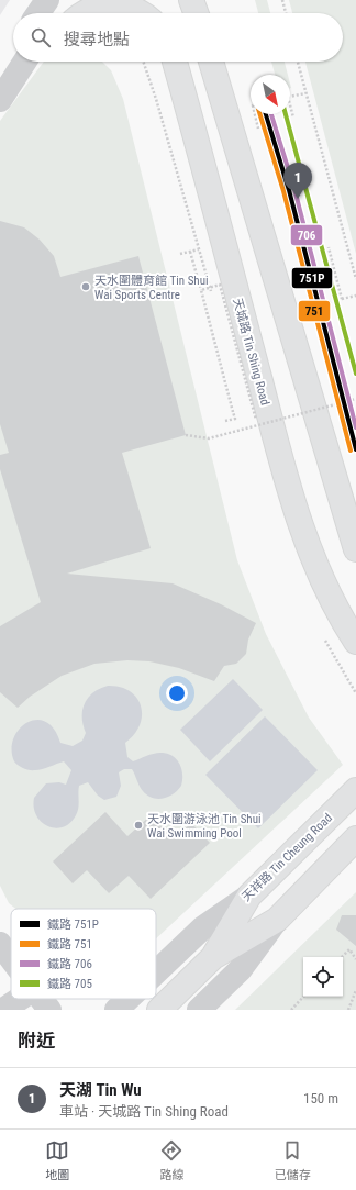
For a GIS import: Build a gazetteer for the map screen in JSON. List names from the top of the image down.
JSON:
{
  "streets": {
    "main road": ["天城路 Tin Shing Road", "天祥路 Tin Cheung Road"]
  },
  "places": ["天水圍體育館 Tin Shui Wai Sports Centre", "天水圍游泳池 Tin Shui Wai Swimming Pool"],
  "lines": [
    "rail line 751P",
    "rail line 751",
    "rail line 706",
    "rail line 705"
  ],
  "legend": [
    "鐵路 751P",
    "鐵路 751",
    "鐵路 706",
    "鐵路 705"
  ],
  "north": "bottom right",
  "page": {
    "search": "搜尋地點",
    "pins": "1",
    "heading": "附近",
    "list": [
      {
        "mark": "1",
        "name": "天湖 Tin Wu",
        "note": "車站 · 天城路 Tin Shing Road",
        "value": "150 m"
      }
    ],
    "nav": ["地圖", "路線", "已儲存"]
  }
}
